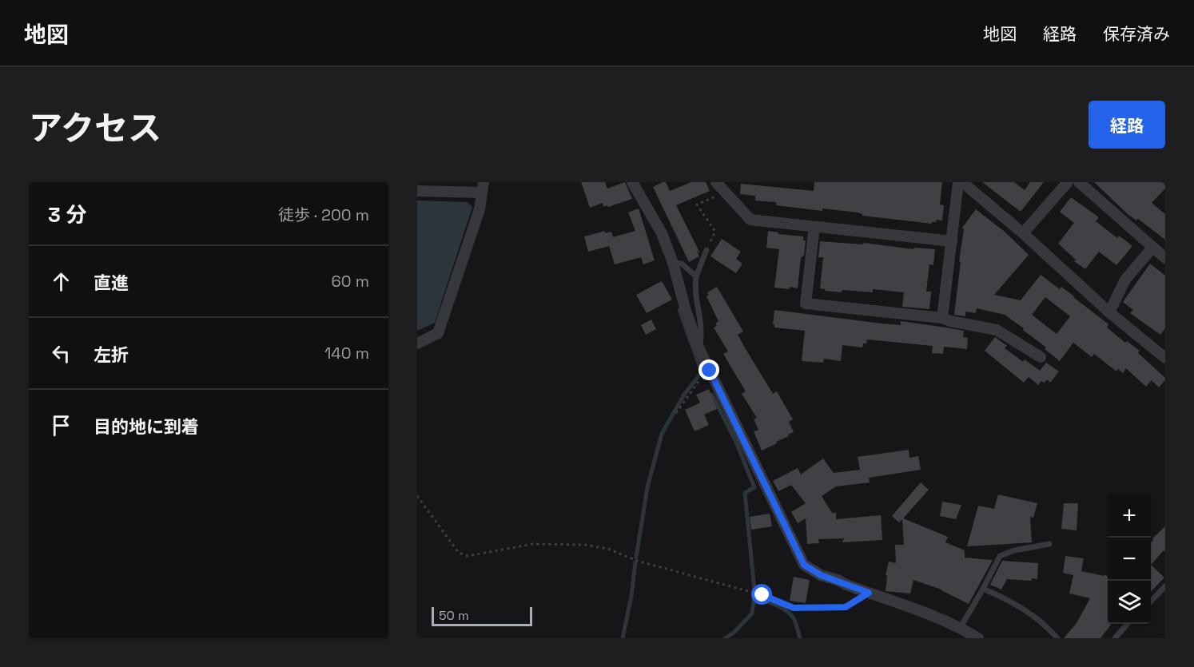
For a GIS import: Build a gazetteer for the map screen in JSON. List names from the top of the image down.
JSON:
{
  "scale_bar": "50 m",
  "page": {
    "header": "地図",
    "nav": ["地図", "経路", "保存済み"],
    "title": "アクセス",
    "buttons": "経路",
    "heading": ["3 分", "徒歩 · 200 m"],
    "list": [
      ["直進", "60 m"],
      ["左折", "140 m"],
      "目的地に到着"
    ],
    "map_buttons": ["+", "−"],
    "scale": "50 m"
  }
}
